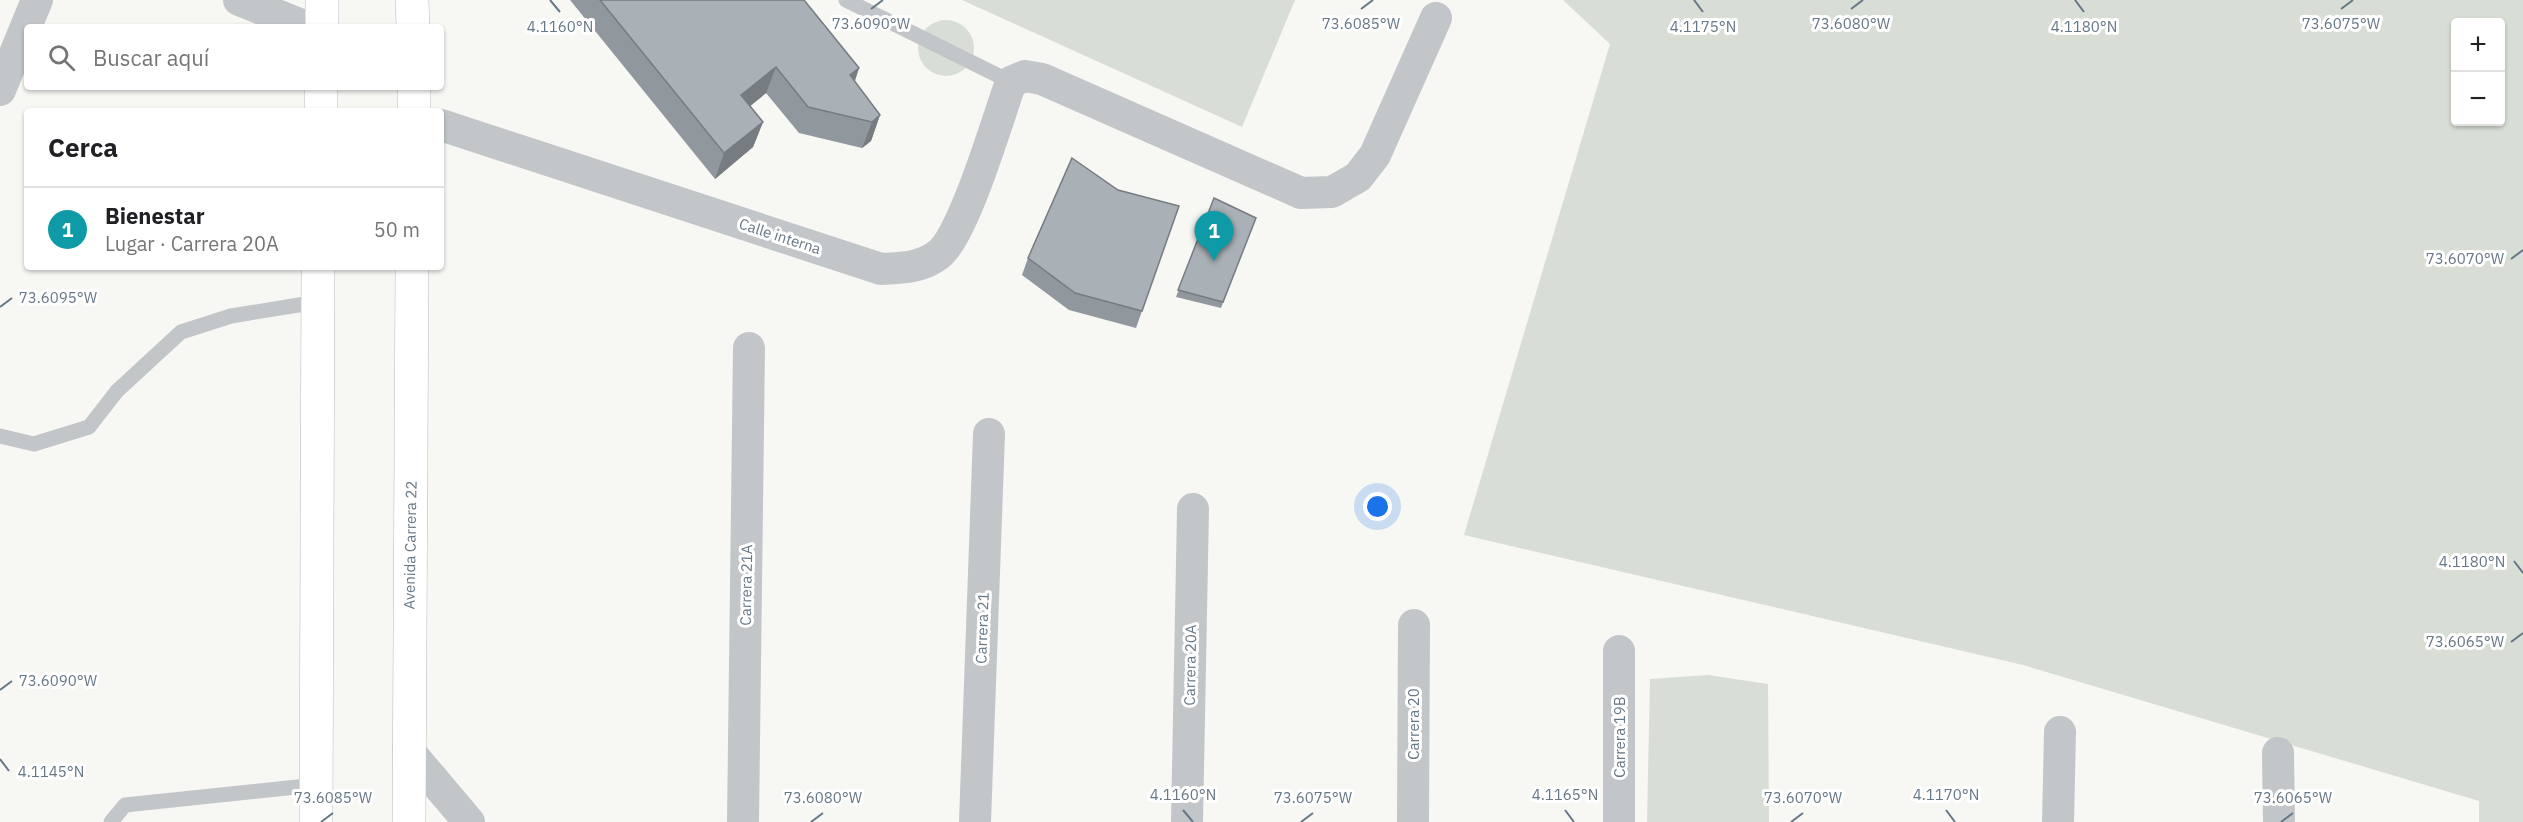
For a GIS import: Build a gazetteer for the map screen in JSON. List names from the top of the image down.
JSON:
{
  "streets": {
    "highway": ["Avenida Carrera 22"],
    "street": [
      "Calle interna",
      "Carrera 21A",
      "Carrera 21",
      "Carrera 20A",
      "Carrera 20",
      "Carrera 19B"
    ]
  },
  "page": {
    "map_buttons": ["+", "−"],
    "search": "Buscar aquí",
    "heading": "Cerca",
    "list": [
      {
        "mark": "1",
        "name": "Bienestar",
        "note": "Lugar · Carrera 20A",
        "value": "50 m"
      }
    ],
    "pins": "1"
  },
  "coordinates": [
    "73.6090°W",
    "73.6085°W",
    "73.6080°W",
    "73.6075°W",
    "4.1160°N",
    "4.1175°N",
    "4.1180°N",
    "73.6070°W",
    "73.6095°W",
    "73.6065°W",
    "4.1145°N",
    "4.1165°N",
    "4.1170°N"
  ]
}
